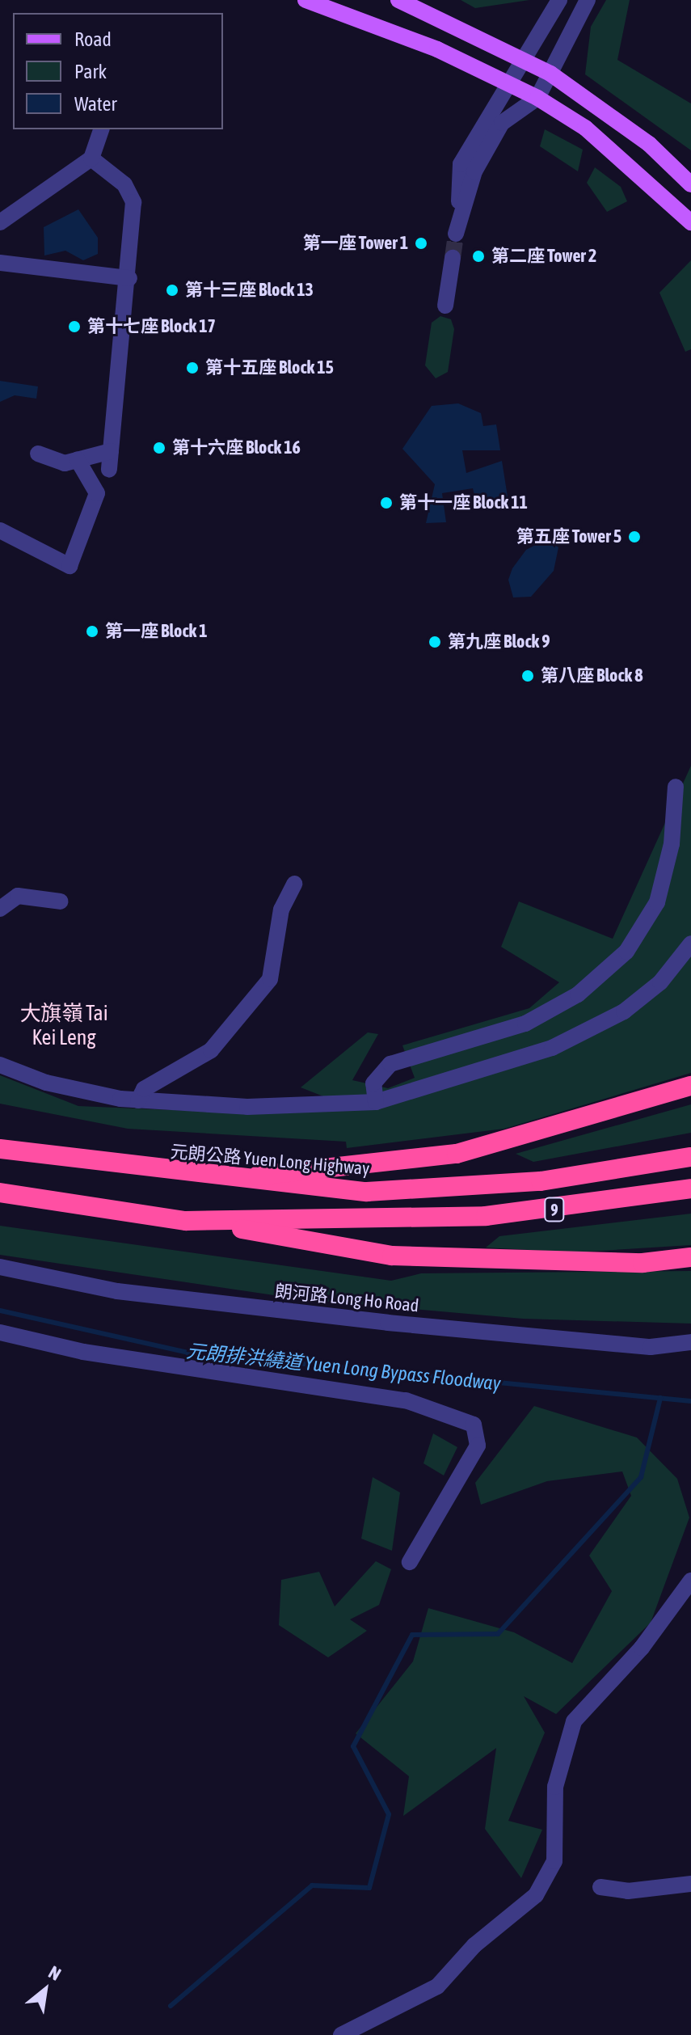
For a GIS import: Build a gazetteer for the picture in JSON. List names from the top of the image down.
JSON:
{
  "streets": {
    "highway": ["元朗公路 Yuen Long Highway", "9"],
    "street": ["朗河路 Long Ho Road"]
  },
  "districts": ["大旗嶺 Tai Kei Leng"],
  "water": ["元朗排洪繞道 Yuen Long Bypass Floodway"],
  "places": [
    "第一座 Tower 1",
    "第二座 Tower 2",
    "第十三座 Block 13",
    "第十七座 Block 17",
    "第十五座 Block 15",
    "第十六座 Block 16",
    "第十一座 Block 11",
    "第五座 Tower 5",
    "第一座 Block 1",
    "第九座 Block 9",
    "第八座 Block 8"
  ],
  "legend": ["Road", "Park", "Water"],
  "north": "top right"
}
